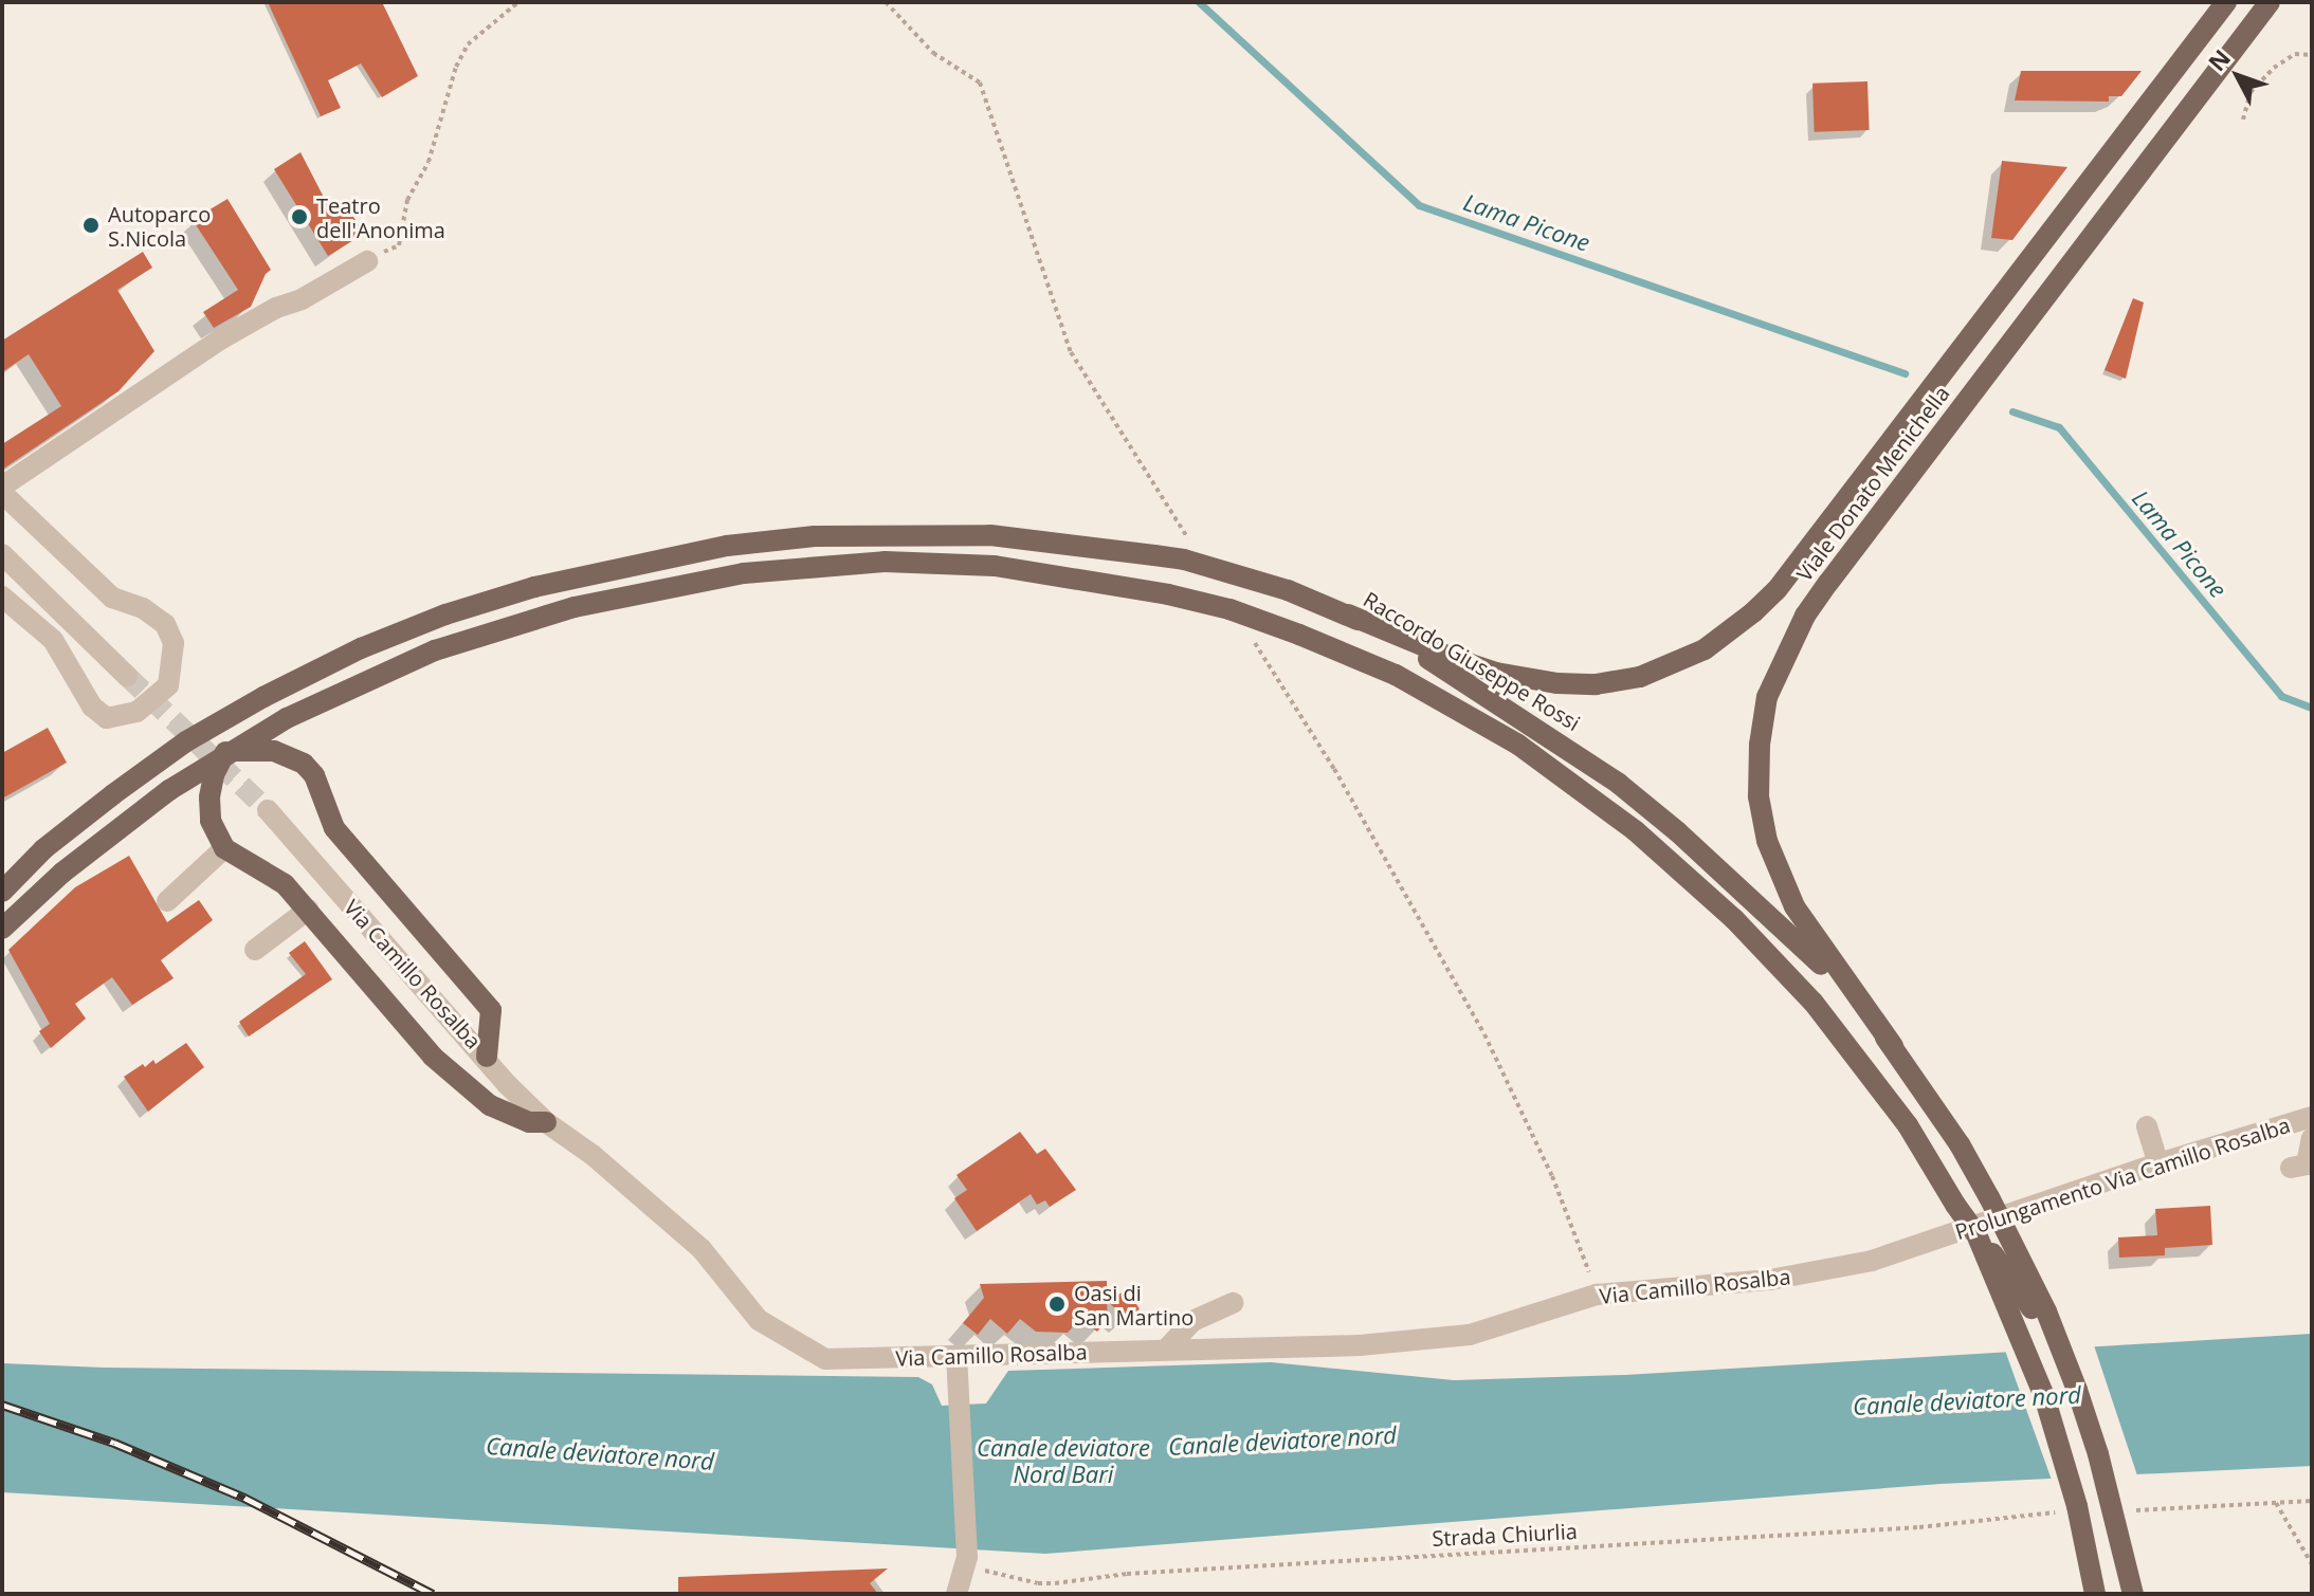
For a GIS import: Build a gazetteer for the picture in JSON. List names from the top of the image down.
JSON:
{
  "streets": {
    "main road": ["Viale Donato Menichella", "Raccordo Giuseppe Rossi"],
    "street": ["Via Camillo Rosalba", "Prolungamento Via Camillo Rosalba"],
    "path": ["Strada Chiurlia"]
  },
  "crossings": [
    ["Viale Donato Menichella", "Raccordo Giuseppe Rossi"],
    ["Via Camillo Rosalba", "Prolungamento Via Camillo Rosalba"]
  ],
  "water": ["Lama Picone", "Canale deviatore nord", "Canale deviatore Nord Bari"],
  "places": ["Teatro dell'Anonima", "Autoparco S.Nicola", "Oasi di San Martino"],
  "north": "top left"
}
